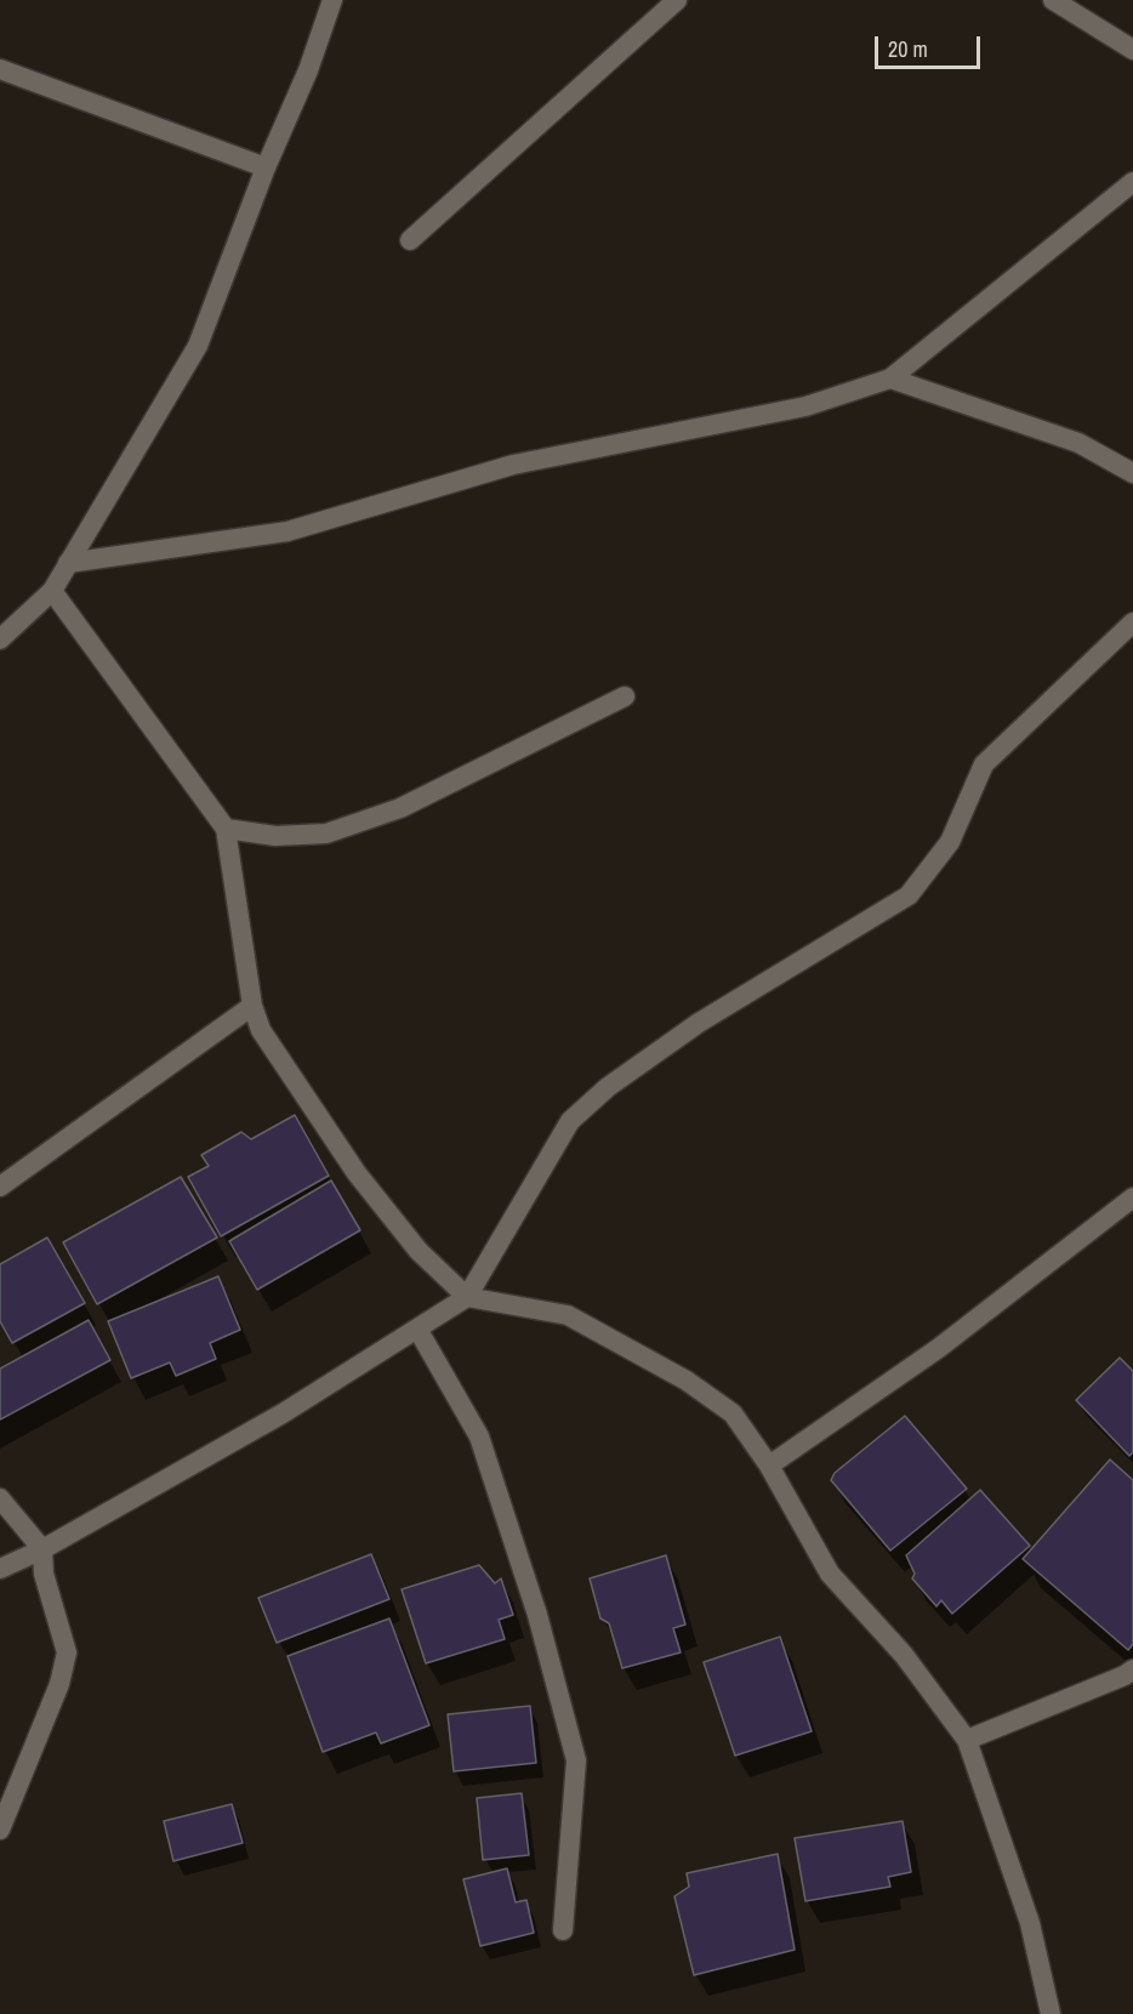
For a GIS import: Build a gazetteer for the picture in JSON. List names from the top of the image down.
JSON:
{
  "scale_bar": "20 m"
}
